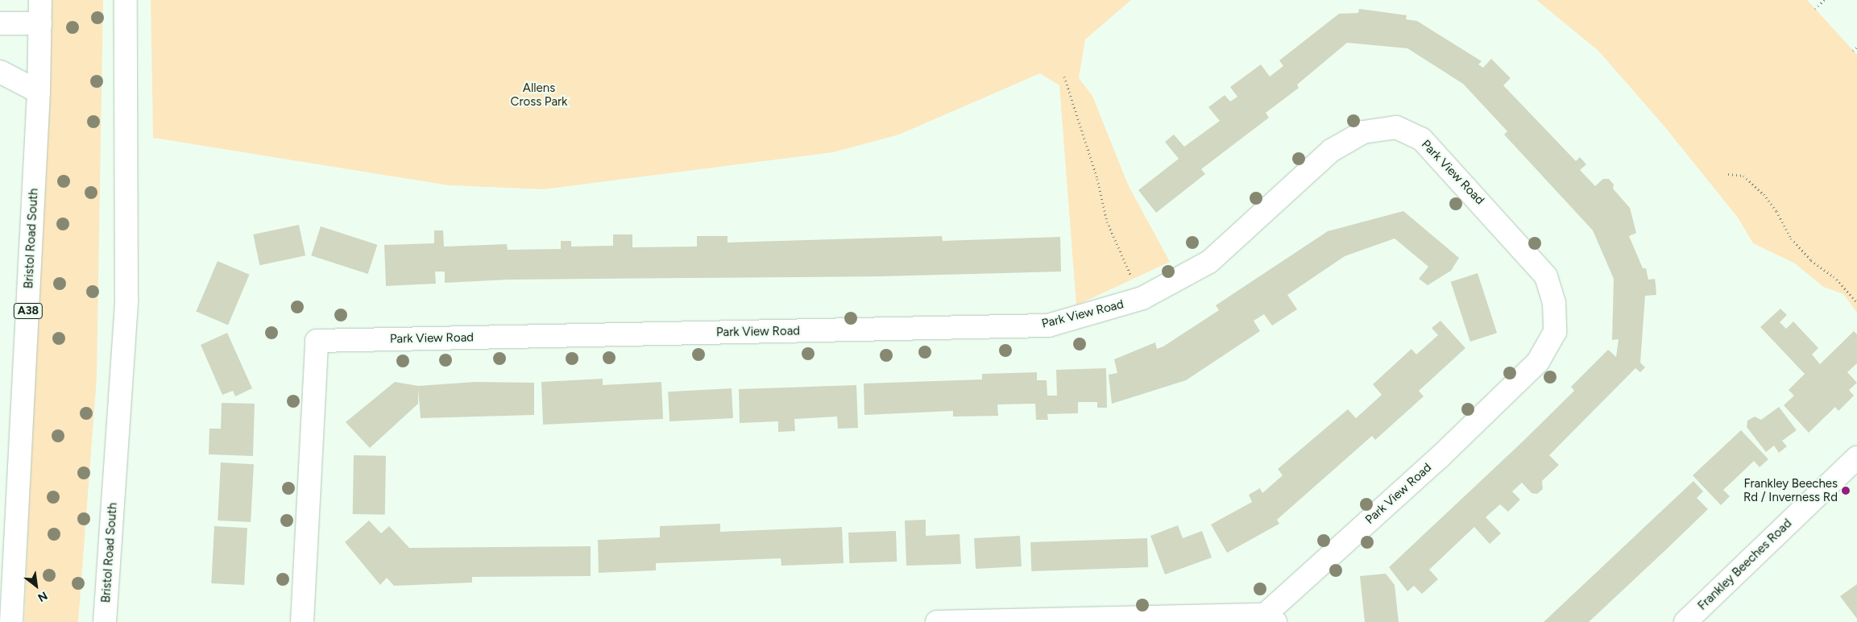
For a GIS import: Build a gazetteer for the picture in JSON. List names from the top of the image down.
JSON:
{
  "streets": {
    "main road": [
      "Park View Road",
      "Bristol Road South",
      "A38",
      "Frankley Beeches Road"
    ]
  },
  "parks": ["Allens Cross Park"],
  "places": ["Frankley Beeches Rd / Inverness Rd"],
  "north": "bottom right"
}
